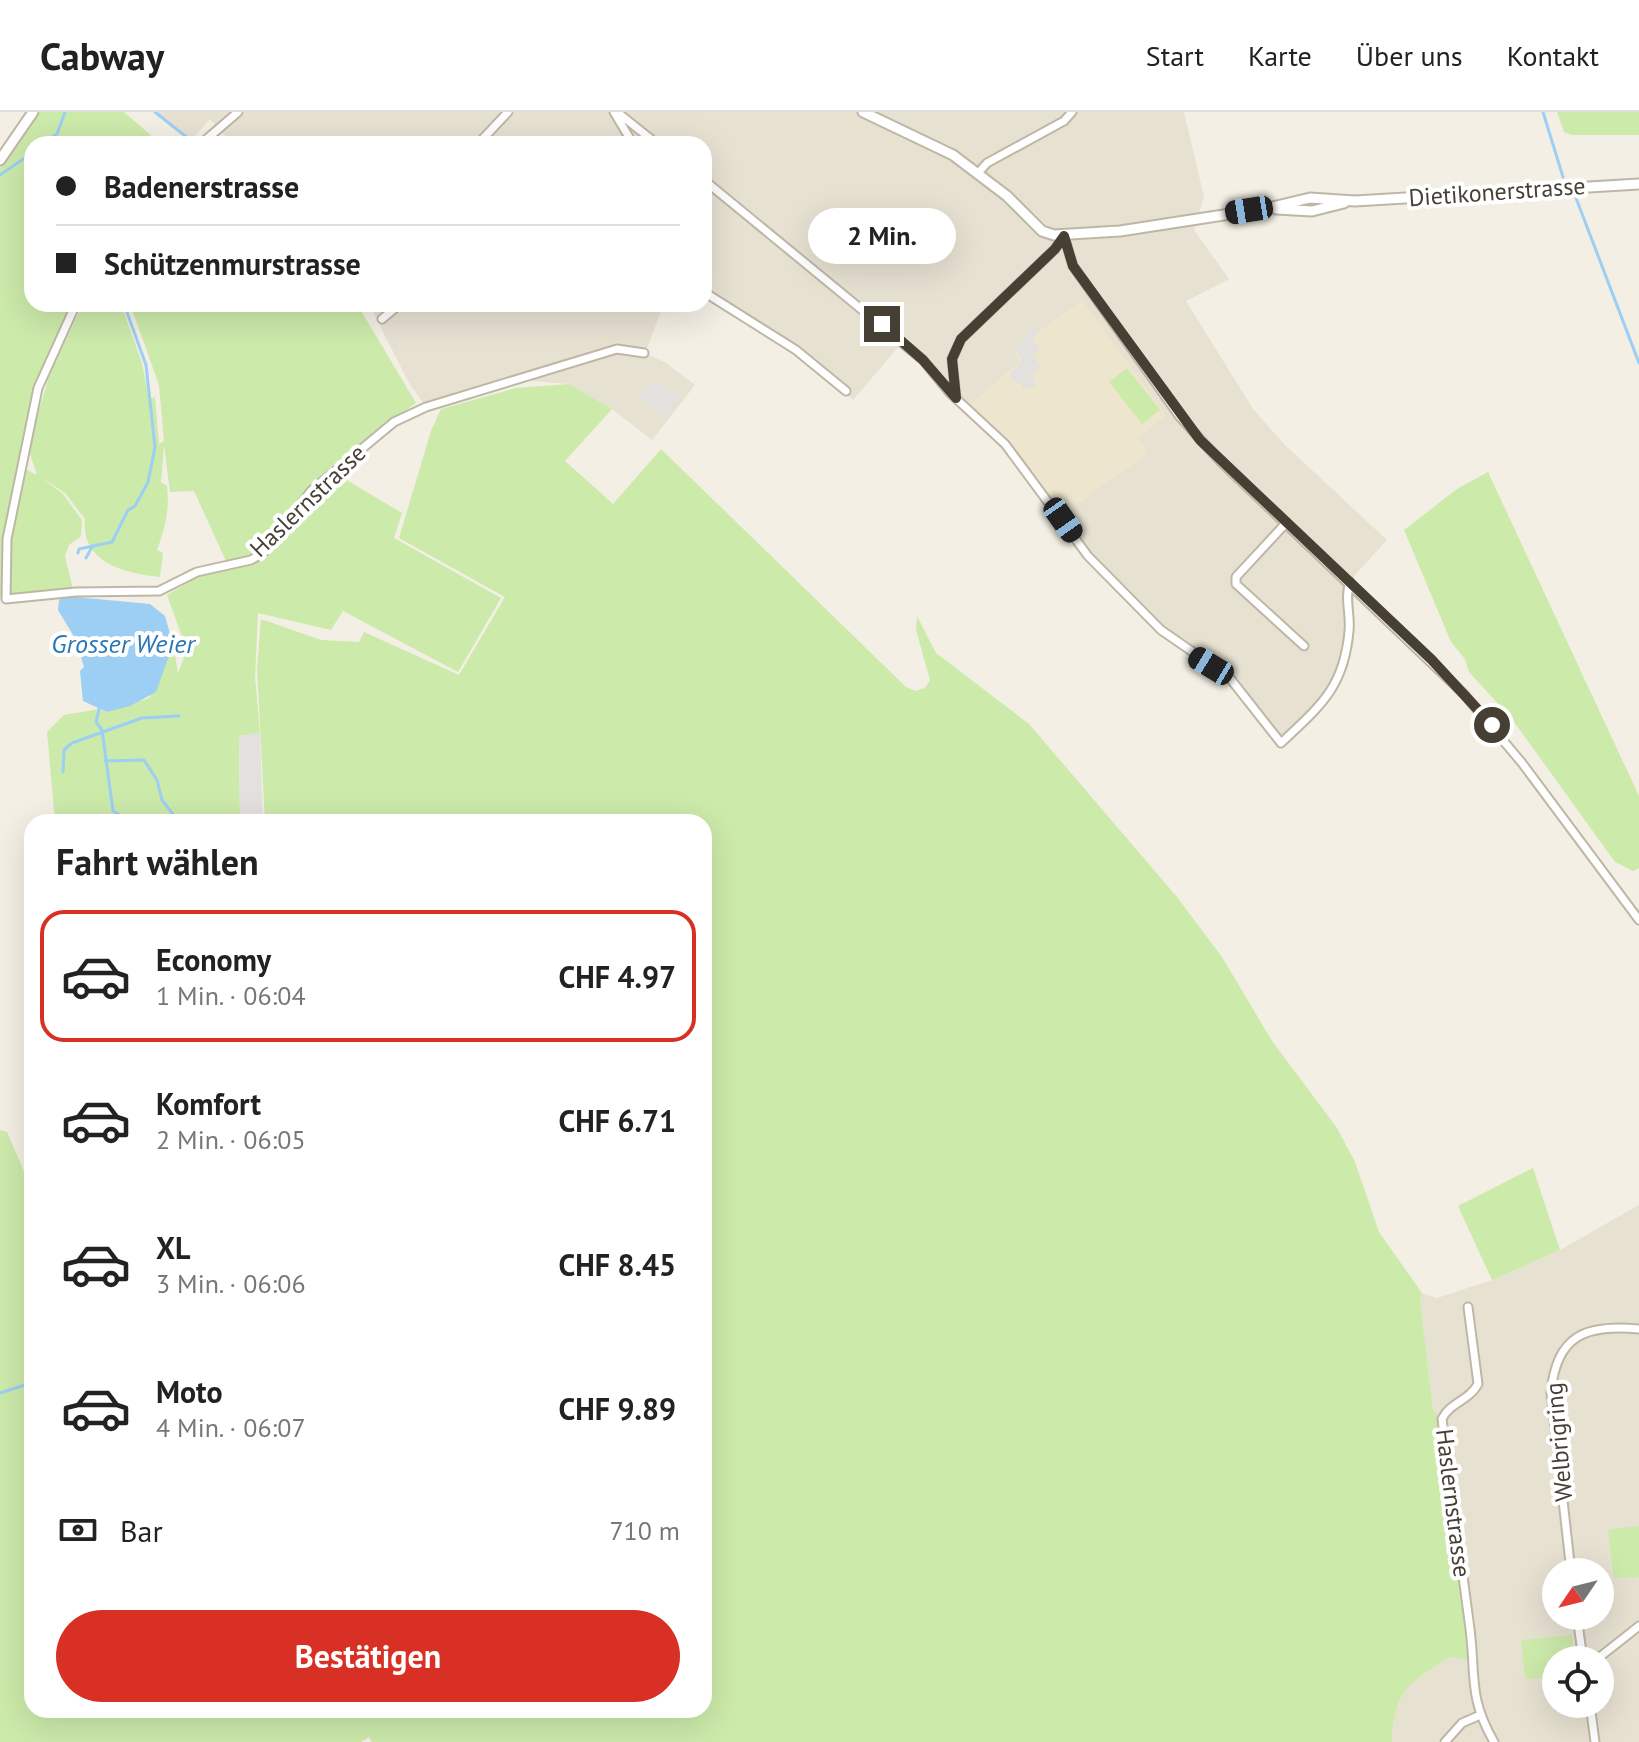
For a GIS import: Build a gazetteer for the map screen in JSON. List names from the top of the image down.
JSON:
{
  "streets": {
    "street": ["Dietikonerstrasse", "Haslernstrasse", "Welbrigring"]
  },
  "water": ["Grosser Weier"],
  "north": "bottom left",
  "page": {
    "header": "Cabway",
    "nav": [
      "Start",
      "Karte",
      "Über uns",
      "Kontakt"
    ],
    "banner": ["Badenerstrasse", "Schützenmurstrasse"],
    "bubble": "2 Min.",
    "heading": "Fahrt wählen",
    "list": [
      {
        "name": "Economy",
        "note": "1 Min. · 06:04",
        "value": "CHF 4.97"
      },
      {
        "name": "Komfort",
        "note": "2 Min. · 06:05",
        "value": "CHF 6.71"
      },
      {
        "name": "XL",
        "note": "3 Min. · 06:06",
        "value": "CHF 8.45"
      },
      {
        "name": "Moto",
        "note": "4 Min. · 06:07",
        "value": "CHF 9.89"
      }
    ],
    "pay": ["Bar", "710 m"],
    "buttons": "Bestätigen"
  }
}
